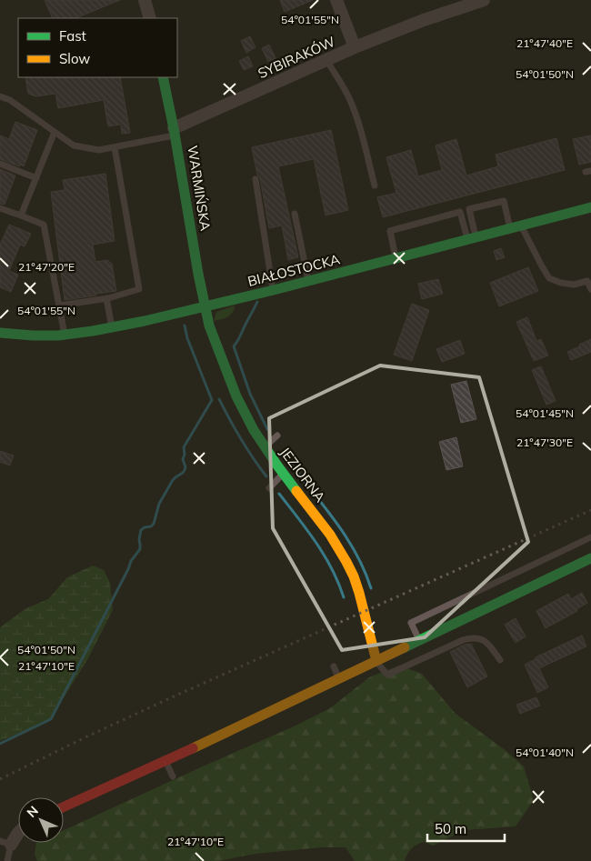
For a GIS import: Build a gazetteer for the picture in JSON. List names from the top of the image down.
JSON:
{
  "streets": {
    "street": [
      "SYBIRAKÓW",
      "WARMIŃSKA",
      "BIAŁOSTOCKA",
      "JEZIORNA"
    ]
  },
  "crossings": [
    ["SYBIRAKÓW", "WARMIŃSKA"],
    ["WARMIŃSKA", "BIAŁOSTOCKA"],
    ["WARMIŃSKA", "JEZIORNA"],
    ["BIAŁOSTOCKA", "JEZIORNA"]
  ],
  "legend": ["Fast", "Slow"],
  "scale_bar": "50 m",
  "north": "top left",
  "coordinates": [
    "54°01'55\"N",
    "21°47'40\"E",
    "54°01'50\"N",
    "21°47'20\"E",
    "54°01'45\"N",
    "21°47'30\"E",
    "21°47'10\"E",
    "54°01'40\"N"
  ]
}
